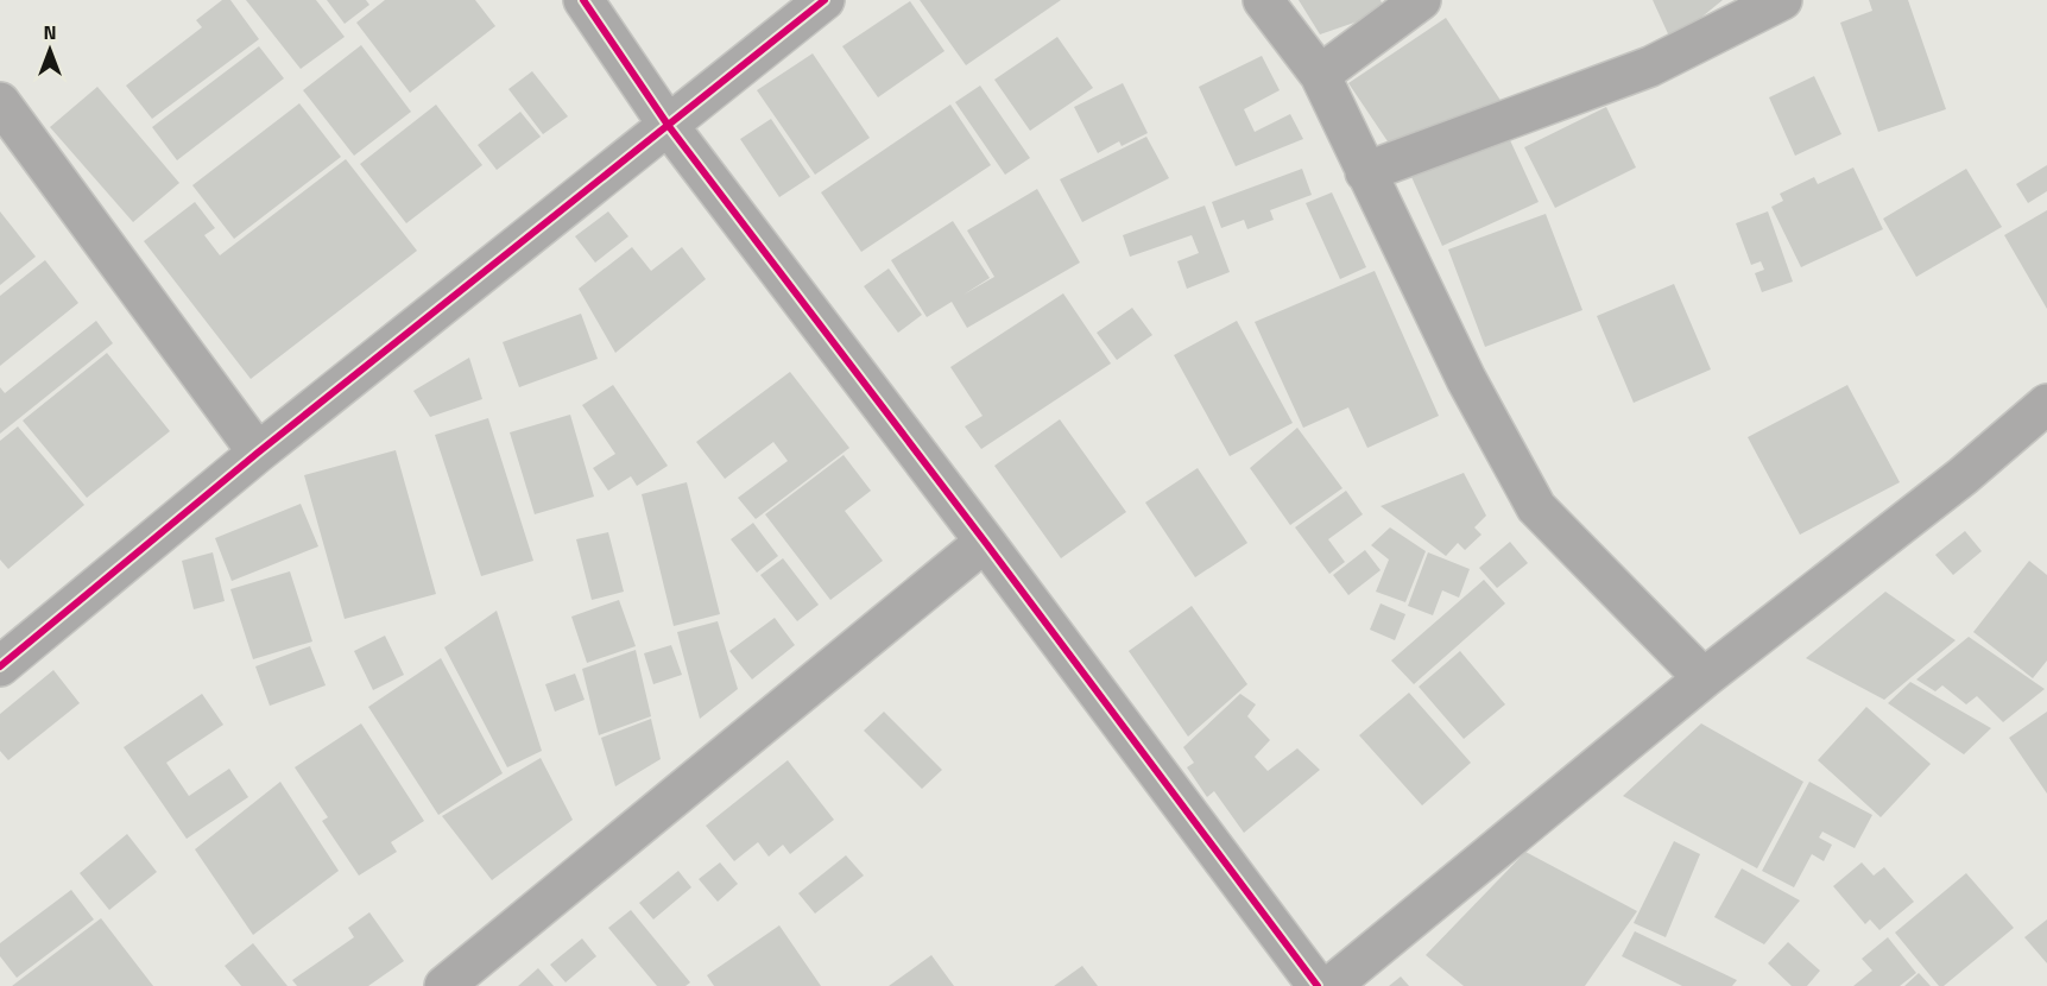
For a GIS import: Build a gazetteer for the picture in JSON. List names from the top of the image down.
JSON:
{
  "north": "top"
}
